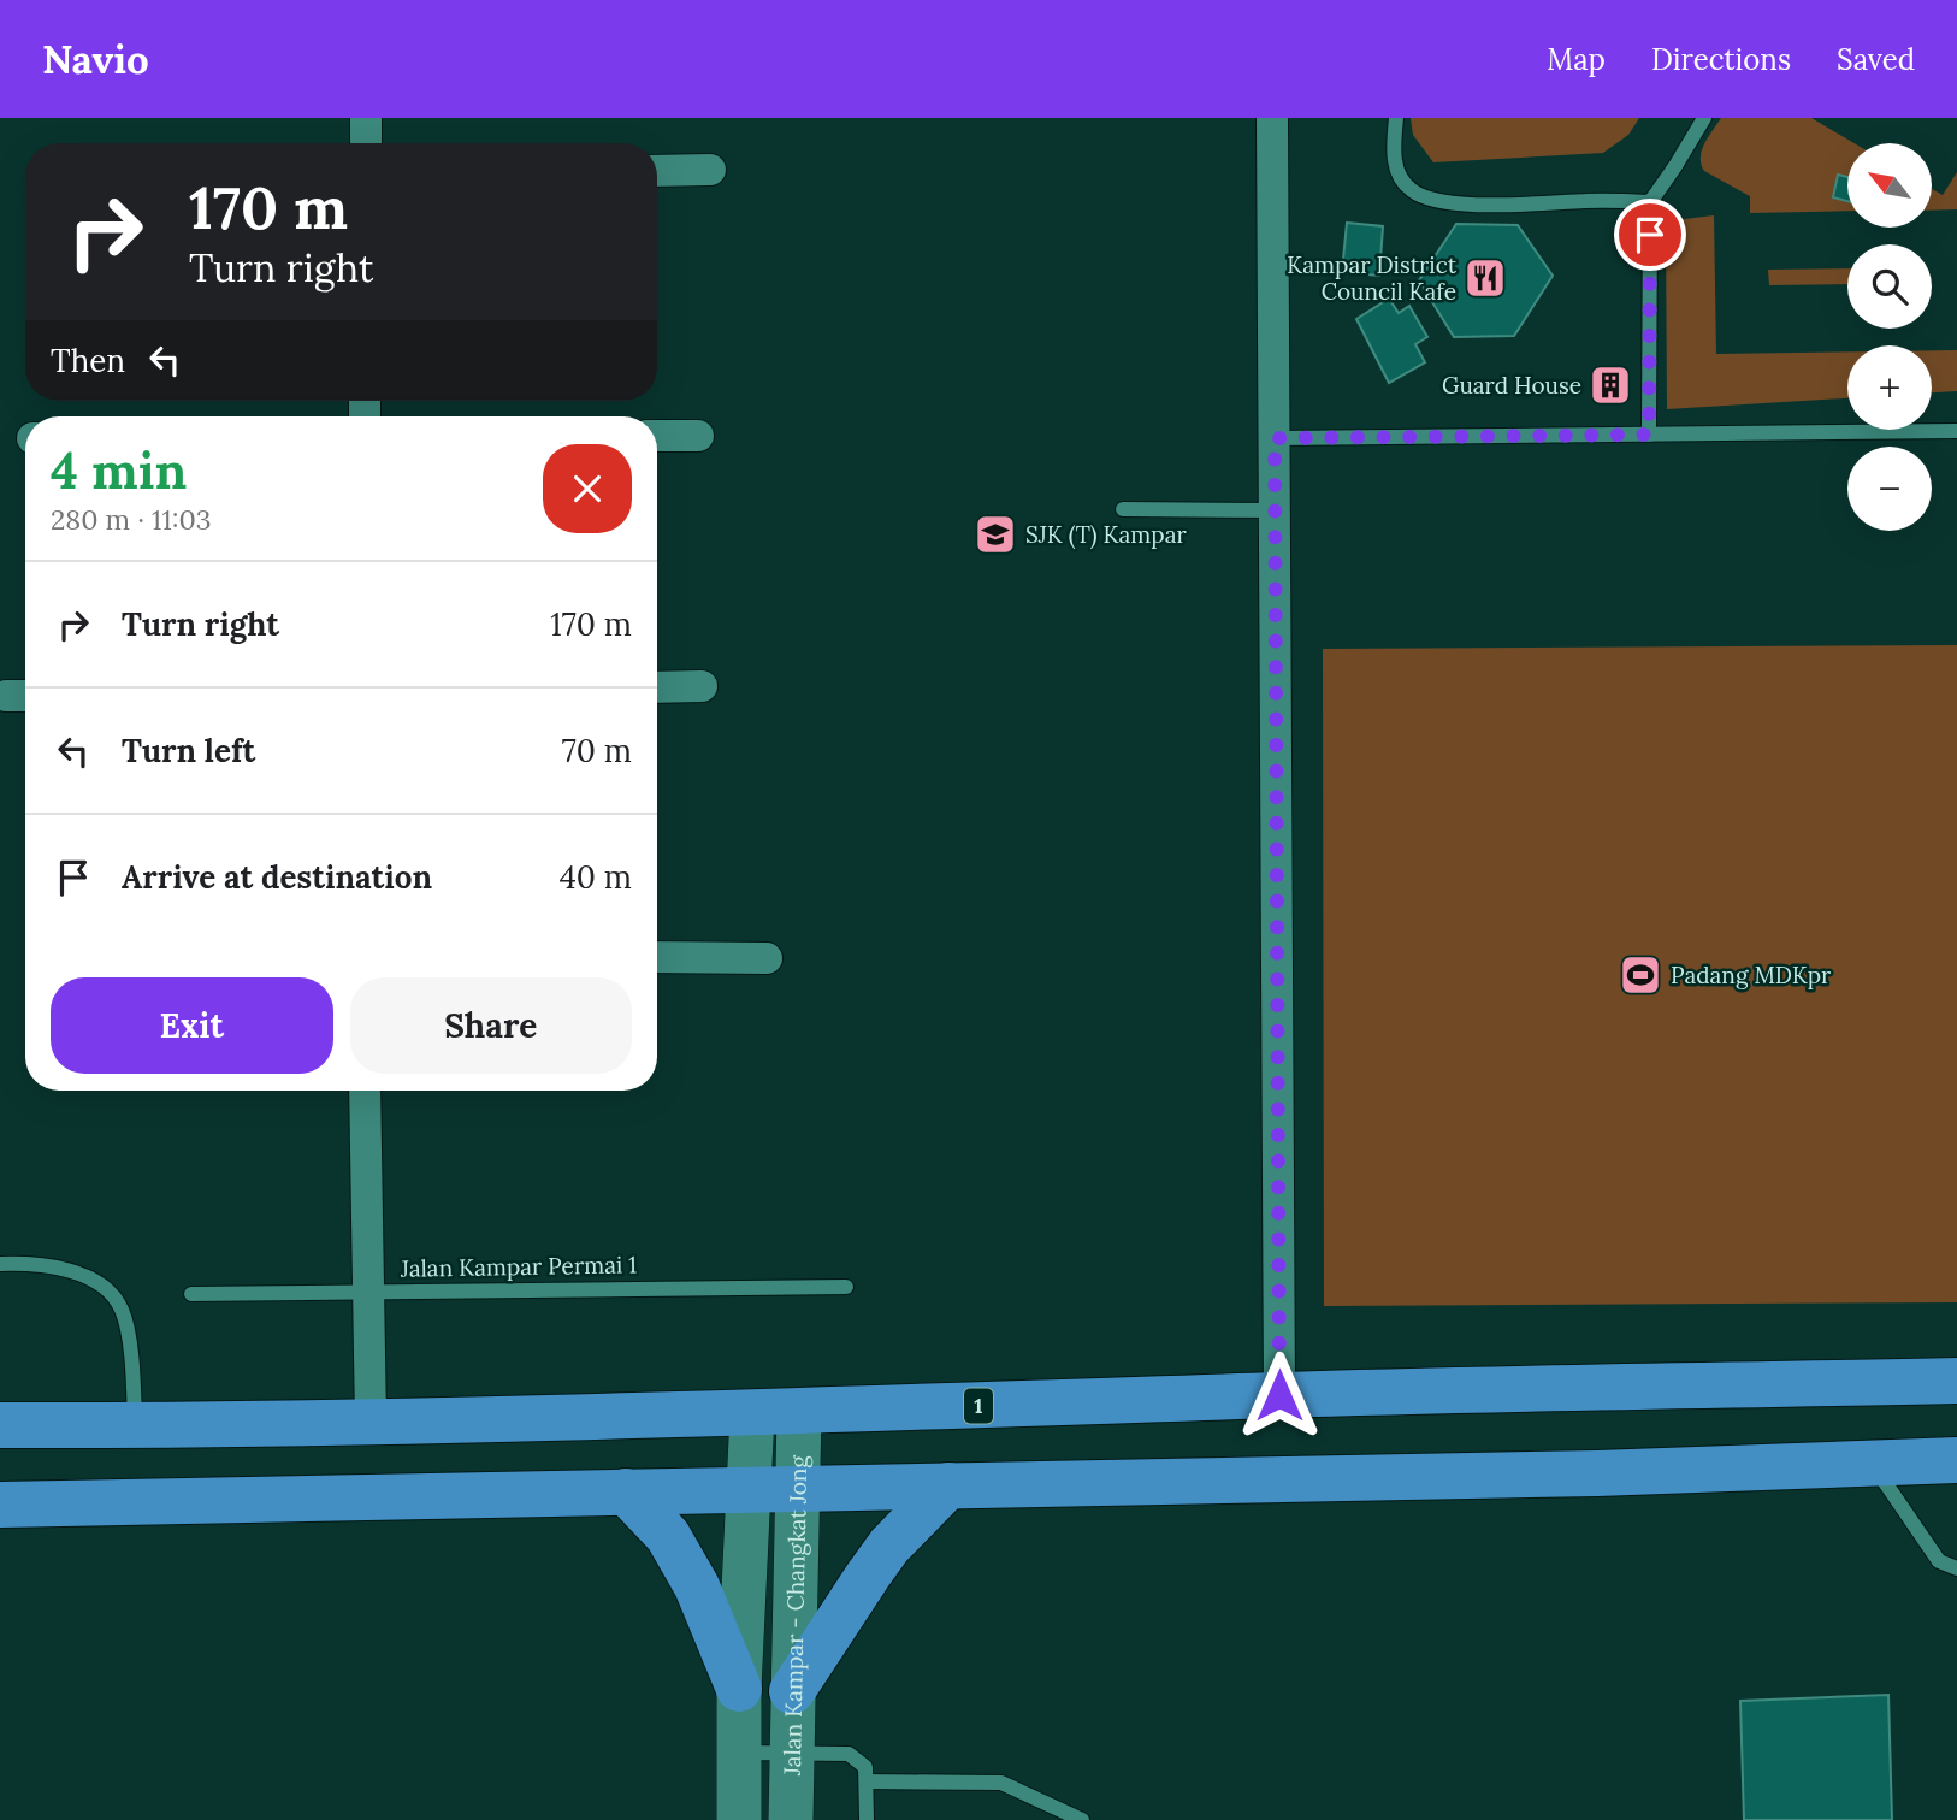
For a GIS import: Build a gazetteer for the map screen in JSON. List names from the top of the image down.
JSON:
{
  "streets": {
    "highway": ["1"],
    "main road": ["Jalan Kampar - Changkat Jong"],
    "lane": ["Jalan Kampar Permai 1"]
  },
  "crossings": [
    ["1", "Jalan Kampar - Changkat Jong"]
  ],
  "places": {
    "restaurant": ["Kampar District Council Kafe"],
    "building": ["Guard House"],
    "school or university": ["SJK (T) Kampar"],
    "sports": ["Padang MDKpr"]
  },
  "north": "top left",
  "page": {
    "header": "Navio",
    "nav": ["Map", "Directions", "Saved"],
    "map_buttons": ["+", "−"],
    "turn": ["170 m", "Turn right"],
    "then": "Then",
    "heading": ["4 min", "280 m · 11:03"],
    "list": [
      {
        "name": "Turn right",
        "value": "170 m"
      },
      {
        "name": "Turn left",
        "value": "70 m"
      },
      {
        "name": "Arrive at destination",
        "value": "40 m"
      }
    ],
    "buttons": ["Exit", "Share"]
  }
}
